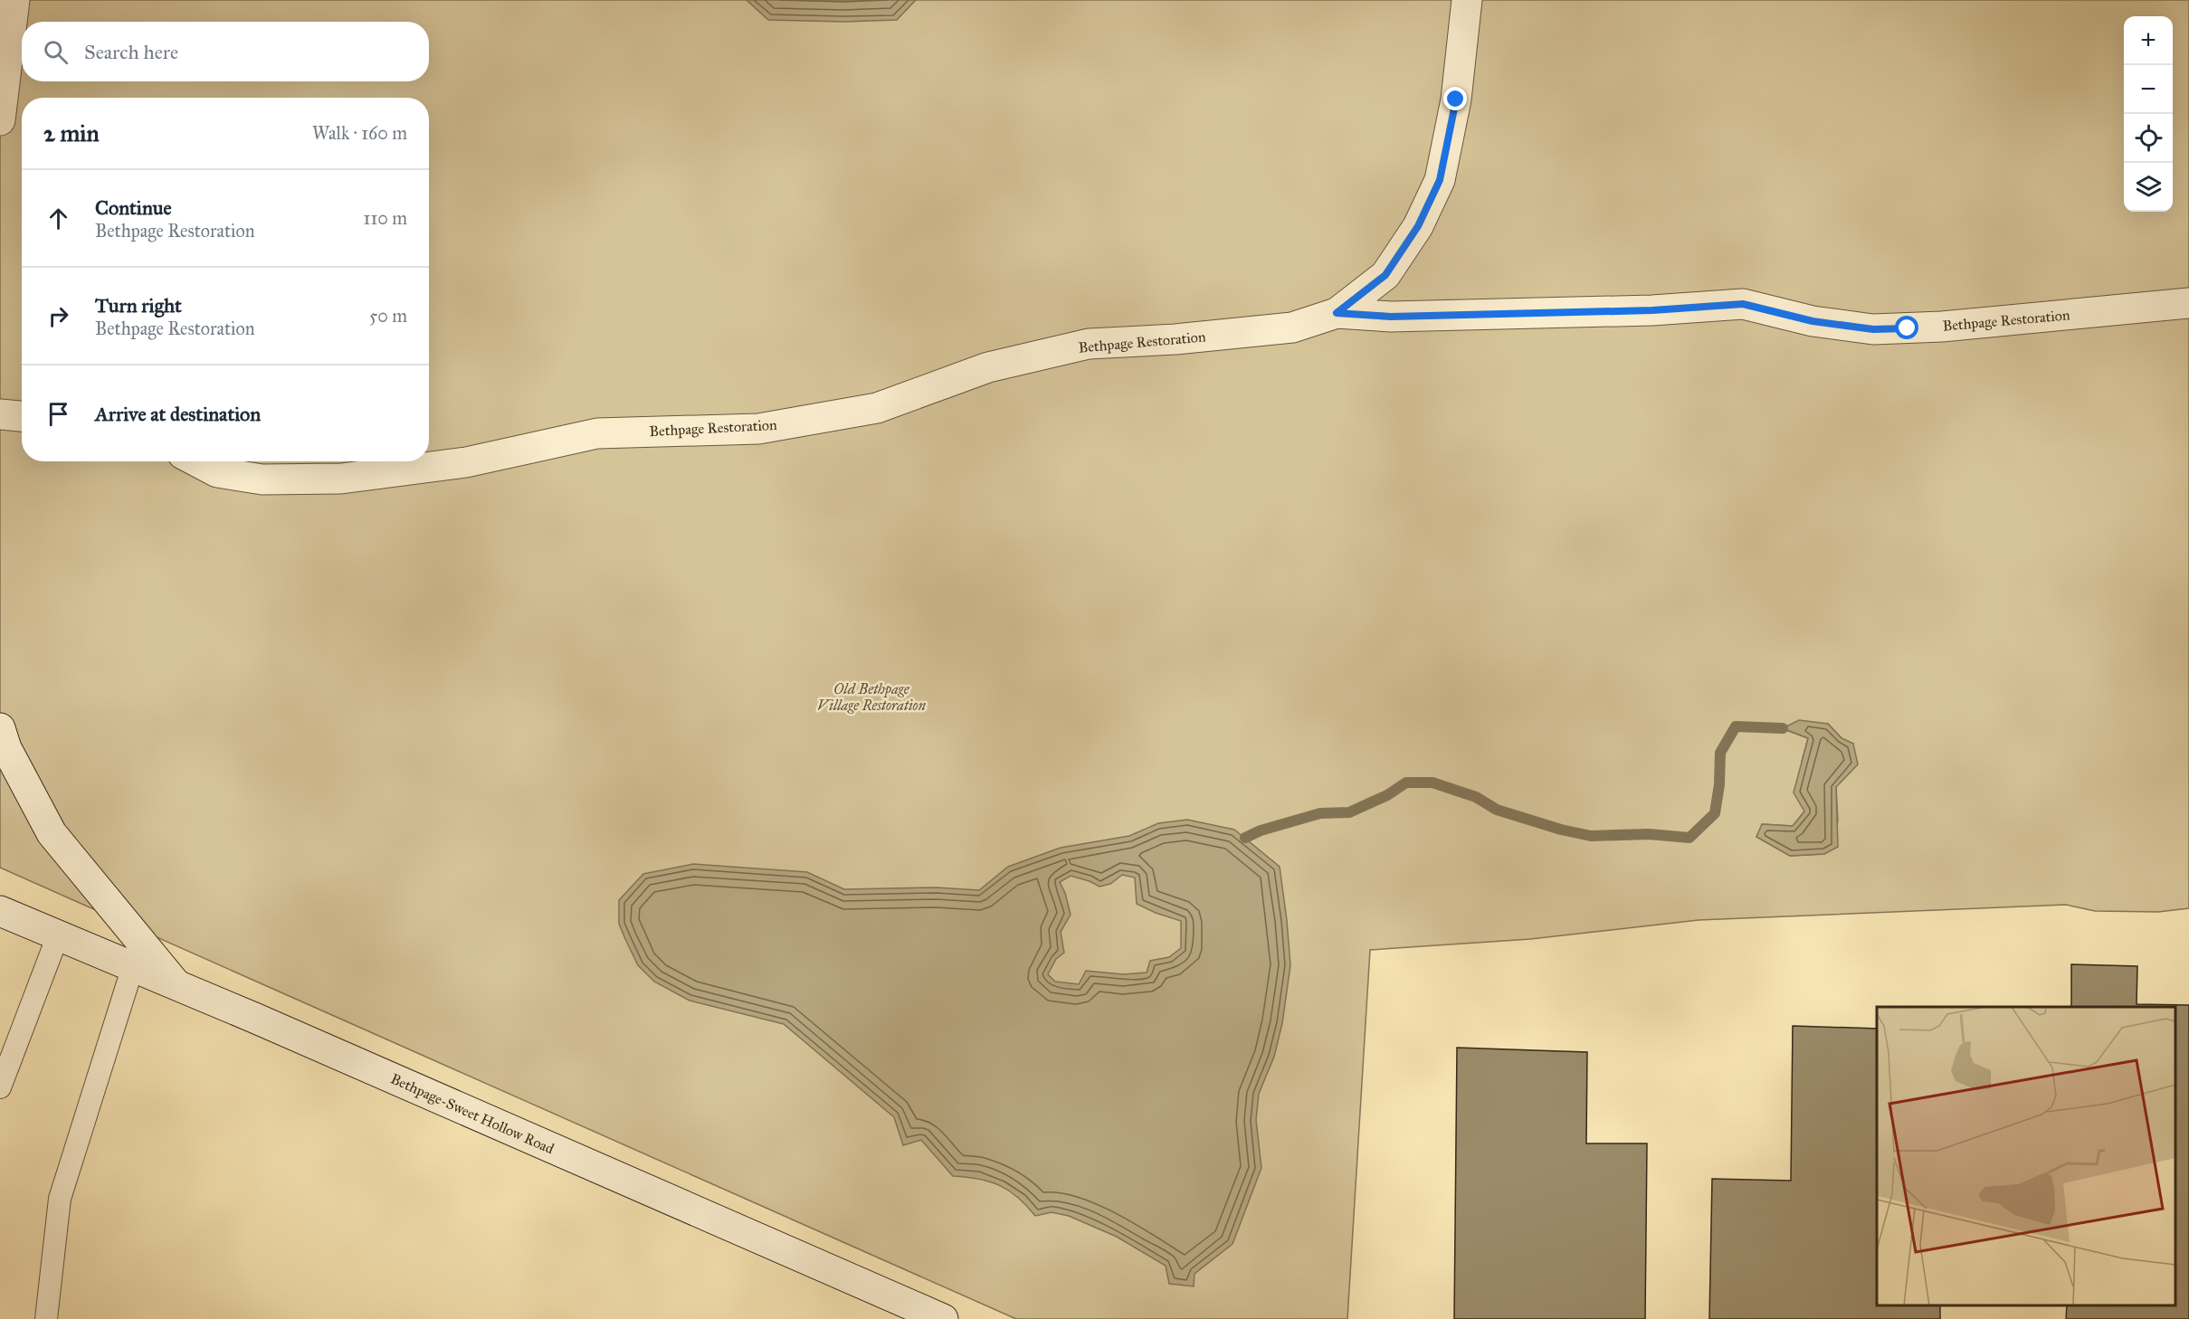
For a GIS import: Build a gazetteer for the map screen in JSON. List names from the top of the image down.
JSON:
{
  "streets": {
    "street": ["Bethpage Restoration", "Bethpage-Sweet Hollow Road"]
  },
  "parks": ["Old Bethpage Village Restoration"],
  "page": {
    "map_buttons": ["+", "−"],
    "search": "Search here",
    "heading": ["2 min", "Walk · 160 m"],
    "list": [
      ["Continue", "Bethpage Restoration", "110 m"],
      ["Turn right", "Bethpage Restoration", "50 m"],
      "Arrive at destination"
    ]
  }
}
